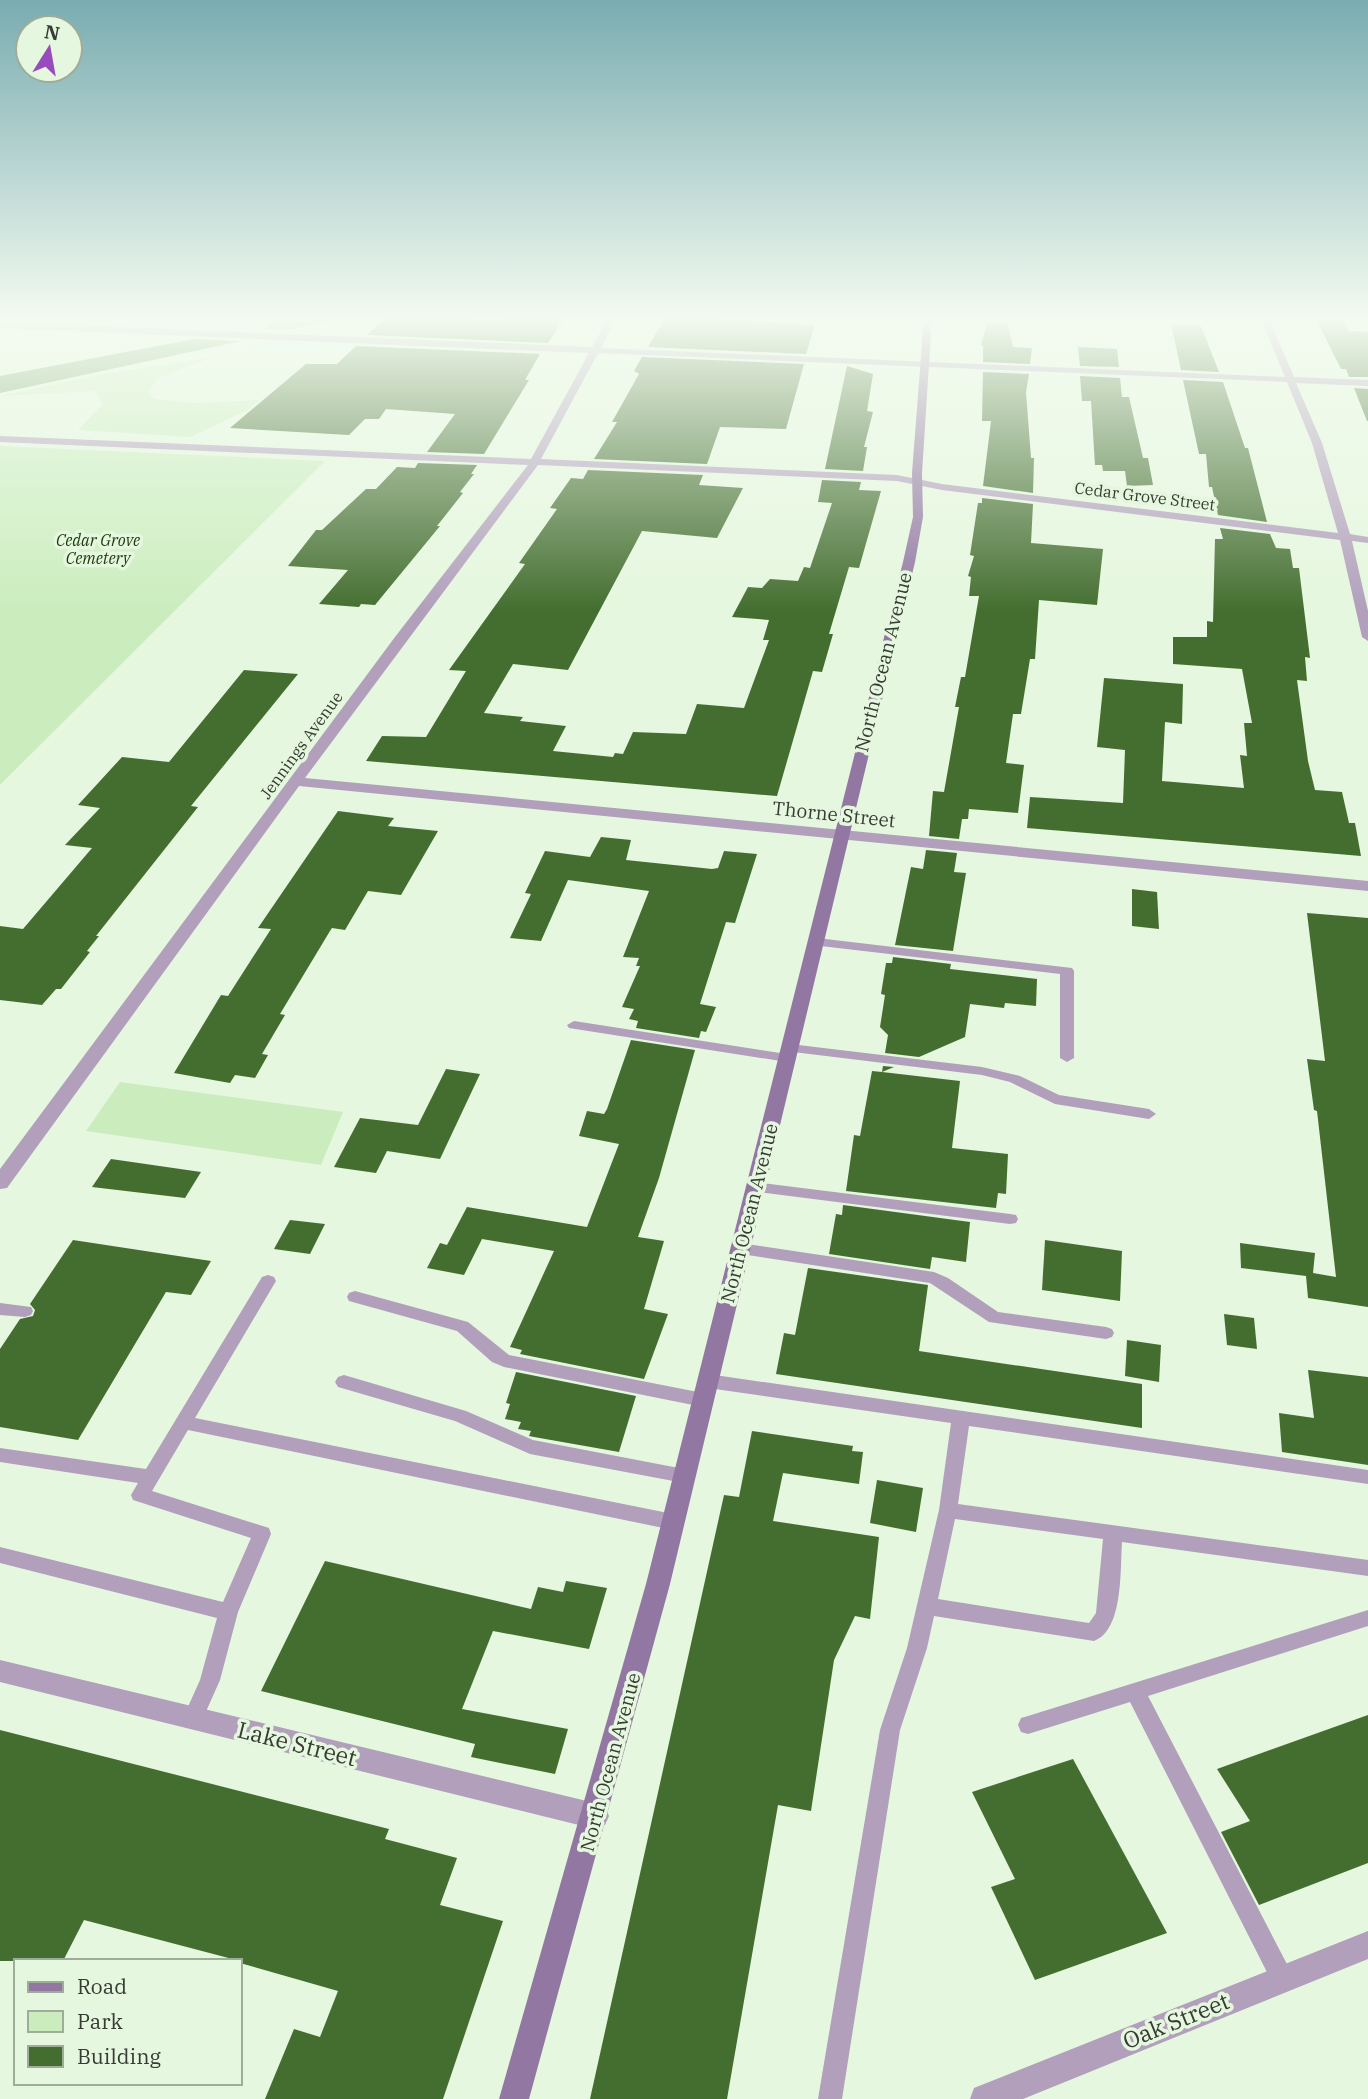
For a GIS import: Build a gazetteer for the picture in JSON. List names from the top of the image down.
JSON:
{
  "streets": {
    "street": [
      "Cedar Grove Street",
      "North Ocean Avenue",
      "Jennings Avenue",
      "Thorne Street",
      "Lake Street",
      "Oak Street"
    ]
  },
  "crossings": [
    ["Cedar Grove Street", "North Ocean Avenue"],
    ["Cedar Grove Street", "Jennings Avenue"],
    ["North Ocean Avenue", "Thorne Street"],
    ["North Ocean Avenue", "Lake Street"],
    ["Jennings Avenue", "Thorne Street"]
  ],
  "parks": ["Cedar Grove Cemetery"],
  "legend": ["Road", "Park", "Building"],
  "north": "top"
}
